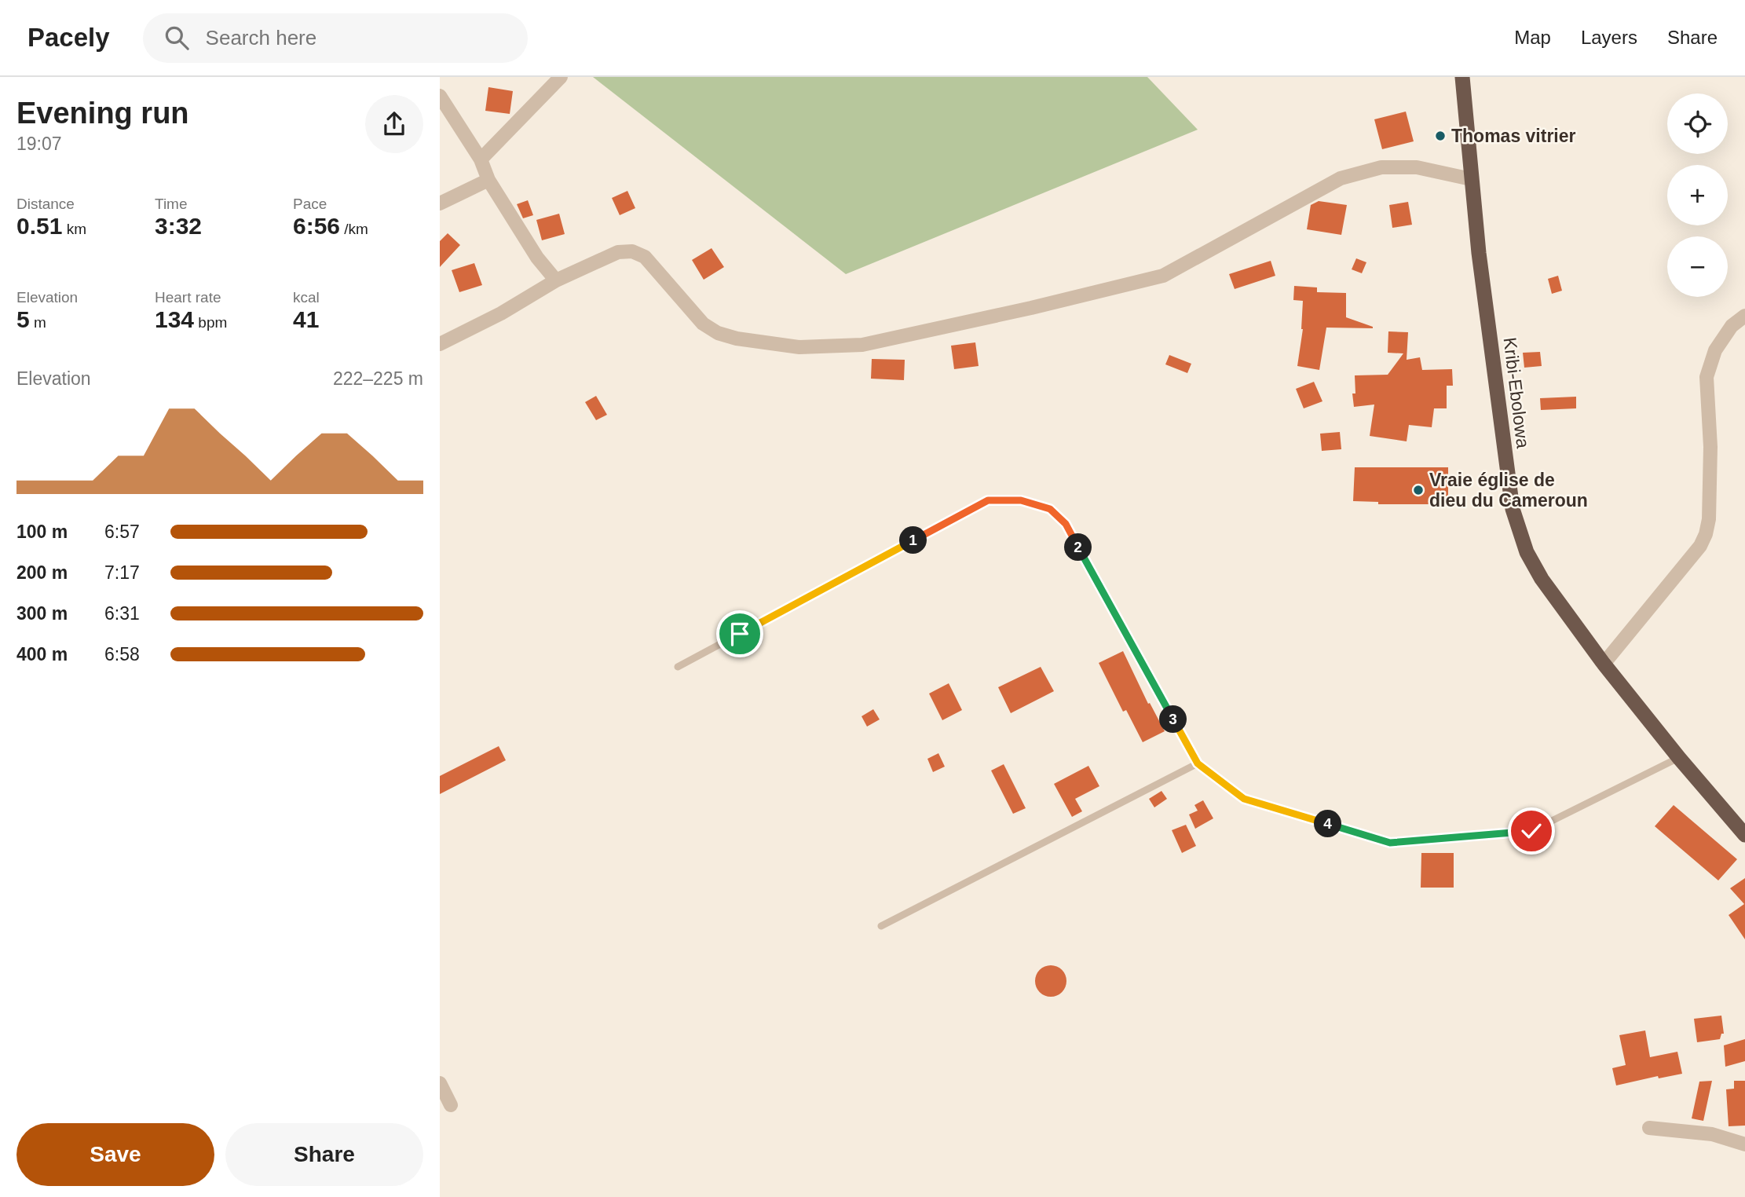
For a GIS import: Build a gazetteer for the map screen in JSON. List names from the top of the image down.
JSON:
{
  "streets": {
    "highway": ["Kribi-Ebolowa"]
  },
  "places": ["Thomas vitrier", "Vraie église de dieu du Cameroun"],
  "page": {
    "header": "Pacely",
    "search": "Search here",
    "nav": ["Map", "Layers", "Share"],
    "heading": ["Evening run", "19:07"],
    "map_buttons": ["+", "−"],
    "stats": [
      ["Distance", "0.51 km"],
      ["Time", "3:32"],
      ["Pace", "6:56 /km"],
      ["Elevation", "5 m"],
      ["Heart rate", "134 bpm"],
      ["kcal", "41"]
    ],
    "chart": ["Elevation", "222–225 m"],
    "list": [
      {
        "name": "100 m",
        "note": "6:57"
      },
      {
        "name": "200 m",
        "note": "7:17"
      },
      {
        "name": "300 m",
        "note": "6:31"
      },
      {
        "name": "400 m",
        "note": "6:58"
      }
    ],
    "pins": [
      "1",
      "2",
      "3",
      "4"
    ],
    "buttons": ["Save", "Share"]
  }
}
